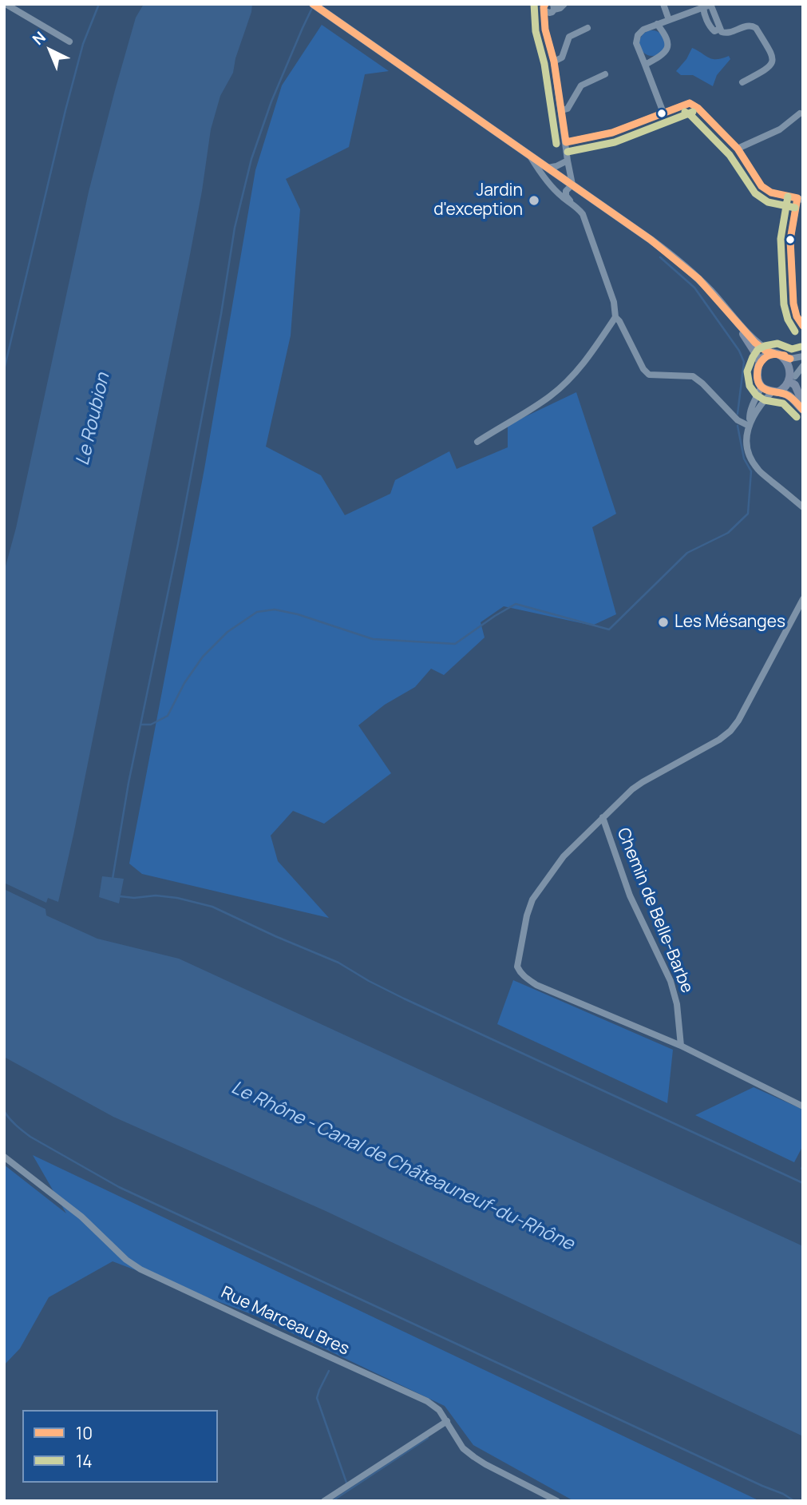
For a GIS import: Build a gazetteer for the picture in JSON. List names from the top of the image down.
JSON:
{
  "streets": {
    "street": ["Chemin de Belle-Barbe", "Rue Marceau Bres"]
  },
  "water": ["Le Roubion", "Le Rhône - Canal de Châteauneuf-du-Rhône"],
  "places": ["Jardin d'exception", "Les Mésanges"],
  "lines": ["transit line 10", "transit line 14"],
  "legend": ["10", "14"],
  "north": "top left"
}
